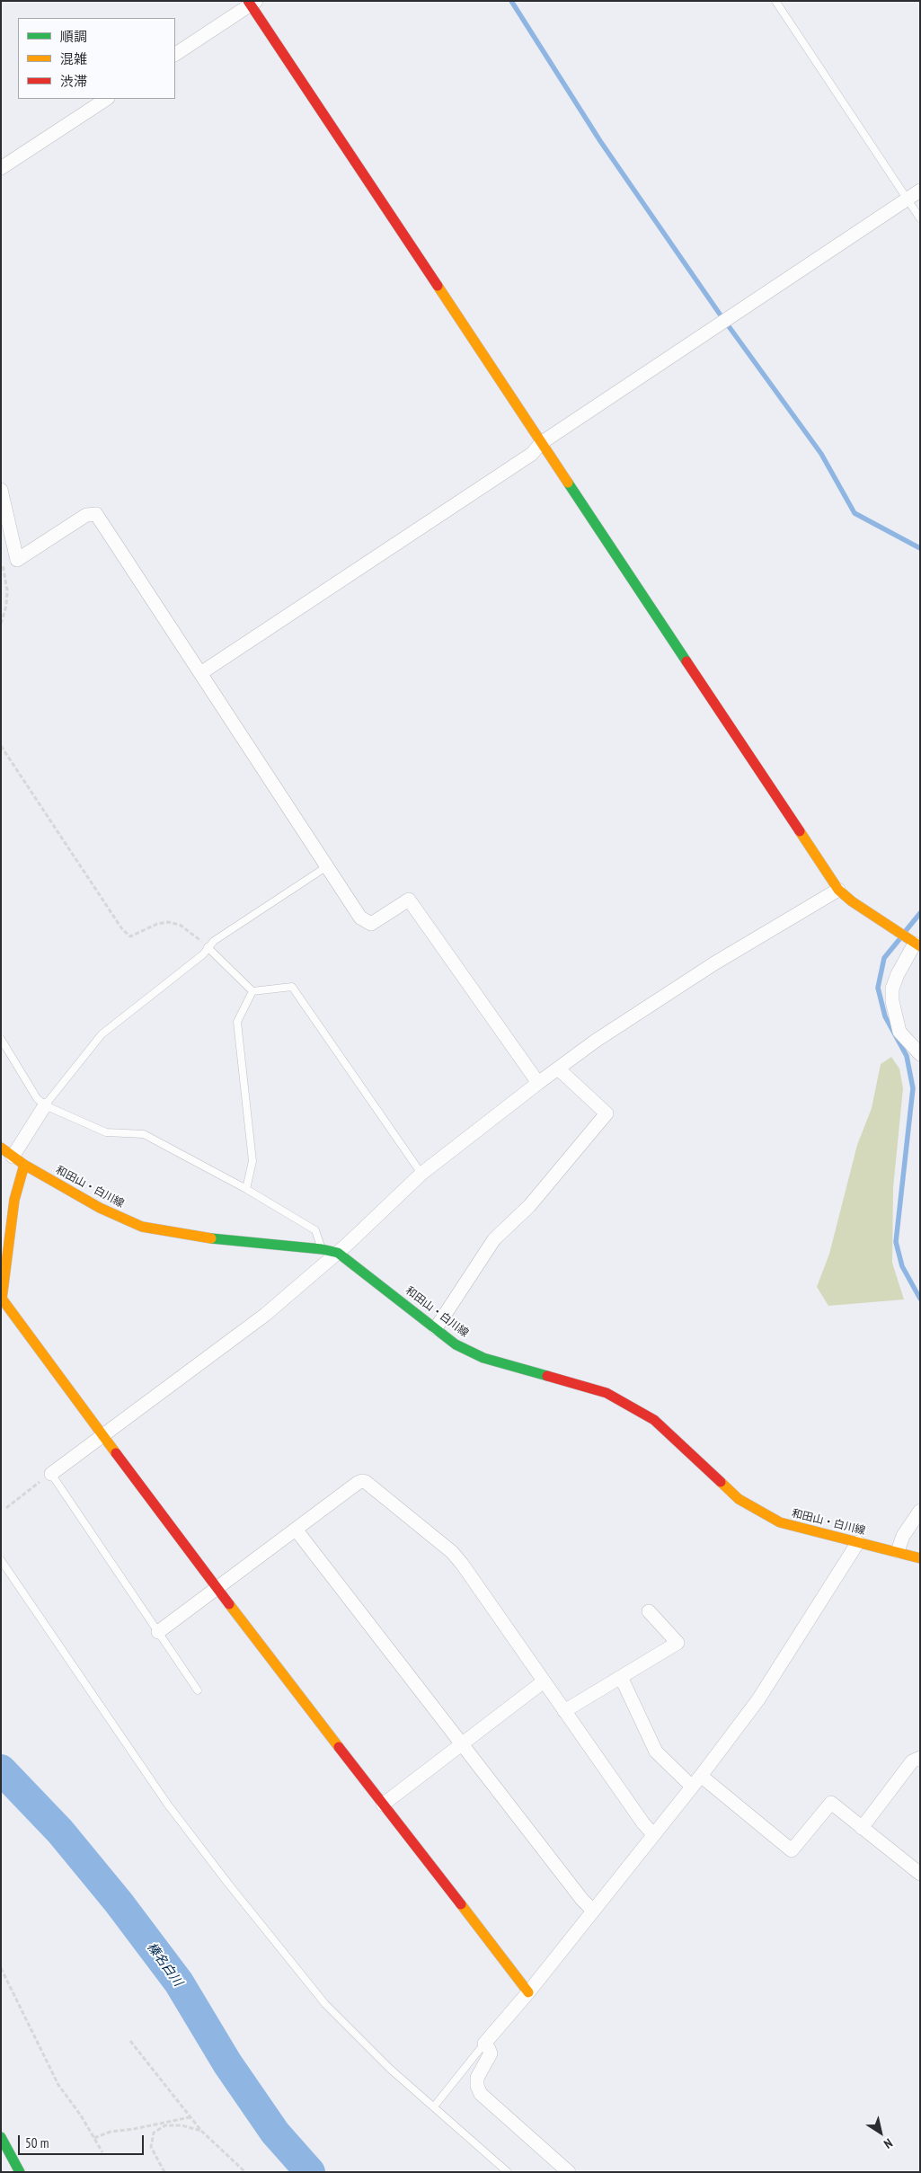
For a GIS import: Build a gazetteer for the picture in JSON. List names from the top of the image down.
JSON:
{
  "streets": {
    "street": ["和田山・白川線"]
  },
  "water": ["榛名白川"],
  "legend": ["順調", "混雑", "渋滞"],
  "scale_bar": "50 m",
  "north": "bottom right"
}
